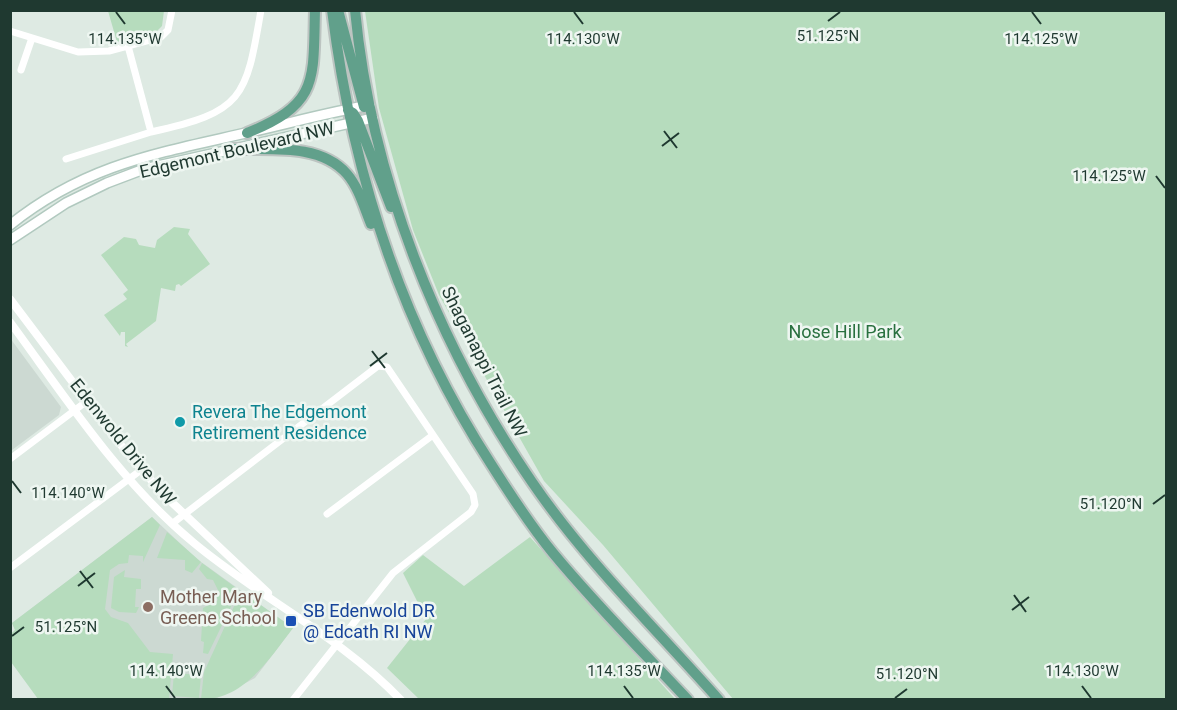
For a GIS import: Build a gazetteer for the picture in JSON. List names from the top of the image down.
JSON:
{
  "streets": {
    "main road": ["Edgemont Boulevard NW", "Shaganappi Trail NW"],
    "street": ["Edenwold Drive NW"]
  },
  "crossings": [
    ["Edgemont Boulevard NW", "Shaganappi Trail NW"]
  ],
  "parks": ["Nose Hill Park"],
  "places": {
    "other": ["Revera The Edgemont Retirement Residence", "Mother Mary Greene School"],
    "transit": ["SB Edenwold DR @ Edcath RI NW"]
  },
  "coordinates": [
    "51.125°N",
    "114.135°W",
    "114.130°W",
    "114.125°W",
    "114.140°W",
    "51.120°N"
  ]
}
